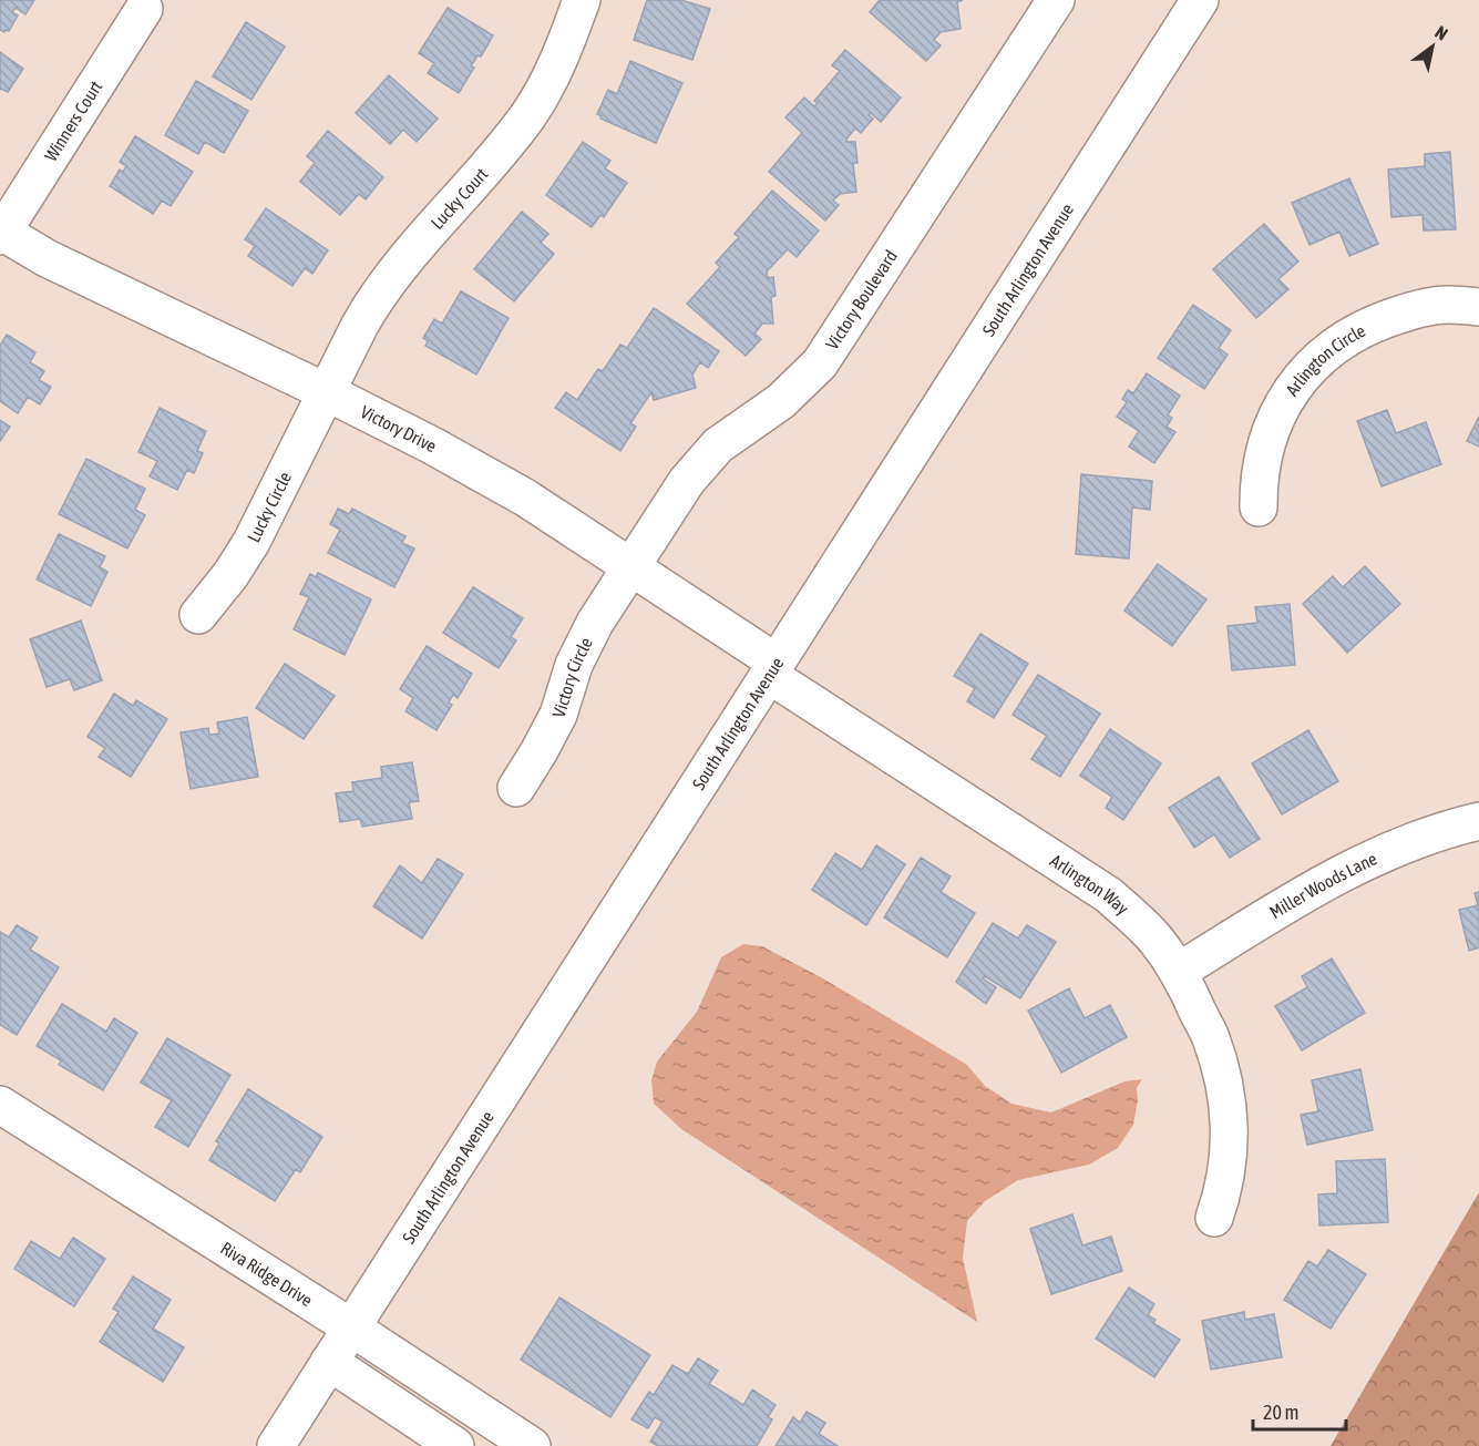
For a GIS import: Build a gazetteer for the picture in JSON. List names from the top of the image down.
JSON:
{
  "streets": {
    "street": [
      "Winners Court",
      "Lucky Court",
      "South Arlington Avenue",
      "Victory Boulevard",
      "Arlington Circle",
      "Victory Drive",
      "Lucky Circle",
      "Victory Circle",
      "Arlington Way",
      "Miller Woods Lane",
      "Riva Ridge Drive"
    ]
  },
  "crossings": [
    ["Winners Court", "Victory Drive"],
    ["Lucky Court", "Victory Drive"],
    ["Lucky Court", "Lucky Circle"],
    ["South Arlington Avenue", "Victory Drive"],
    ["South Arlington Avenue", "Arlington Way"],
    ["South Arlington Avenue", "Riva Ridge Drive"],
    ["Victory Boulevard", "Victory Drive"],
    ["Victory Boulevard", "Victory Circle"],
    ["Victory Drive", "Lucky Circle"],
    ["Victory Drive", "Victory Circle"],
    ["Victory Drive", "Arlington Way"],
    ["Arlington Way", "Miller Woods Lane"]
  ],
  "scale_bar": "20 m",
  "north": "top right"
}
